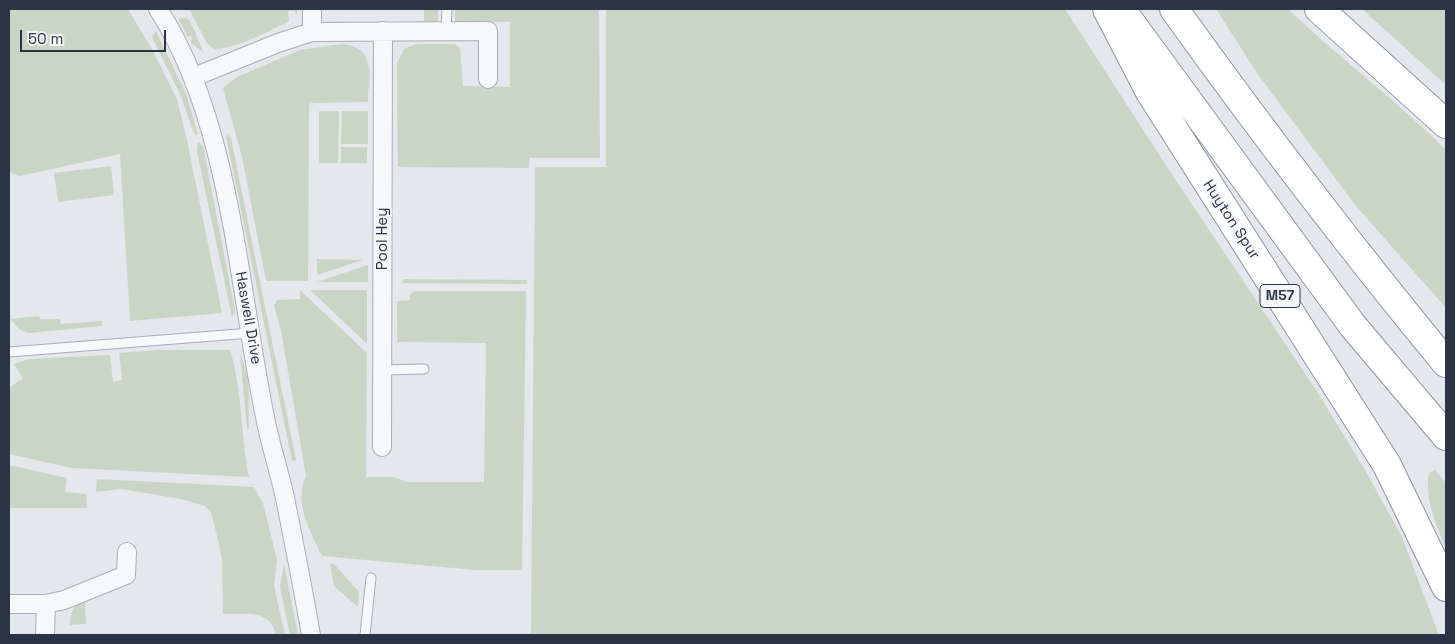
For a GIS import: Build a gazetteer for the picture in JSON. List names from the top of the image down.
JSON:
{
  "streets": {
    "highway": ["Huyton Spur", "M57"],
    "street": ["Pool Hey", "Haswell Drive"]
  },
  "scale_bar": "50 m"
}
